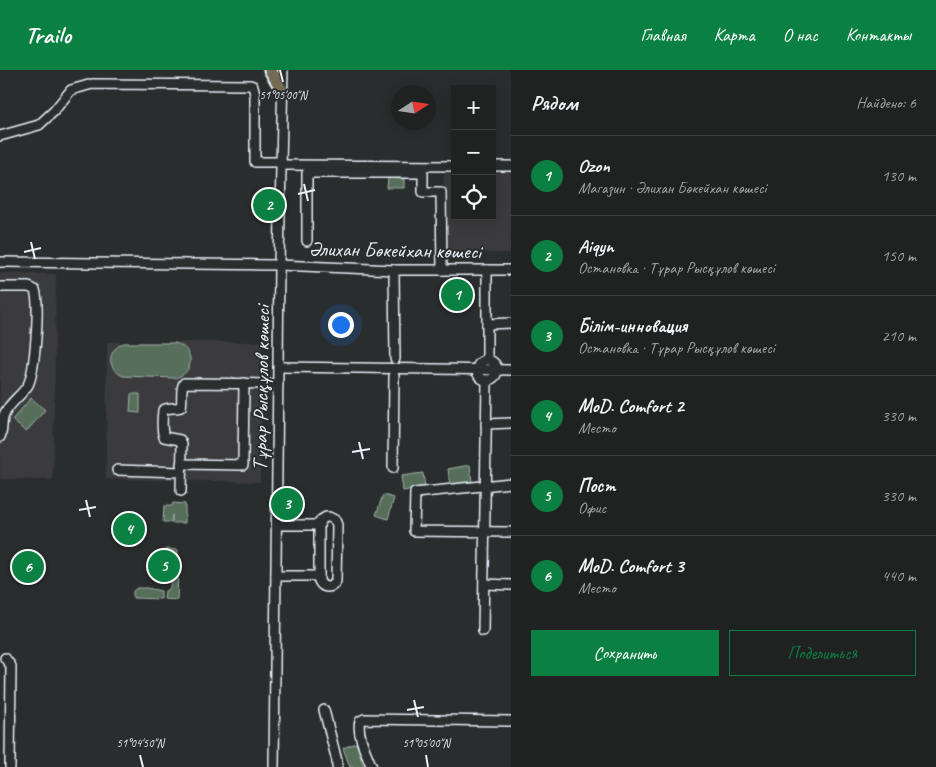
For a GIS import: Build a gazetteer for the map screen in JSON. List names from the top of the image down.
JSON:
{
  "streets": {
    "street": ["Әлихан Бөкейхан көшесі", "Тұрар Рысқұлов көшесі"]
  },
  "crossings": [
    ["Әлихан Бөкейхан көшесі", "Тұрар Рысқұлов көшесі"]
  ],
  "north": "right",
  "page": {
    "header": "Trailo",
    "nav": [
      "Главная",
      "Карта",
      "О нас",
      "Контакты"
    ],
    "heading": ["Рядом", "Найдено: 6"],
    "map_buttons": ["+", "−"],
    "list": [
      {
        "mark": "1",
        "name": "Ozon",
        "note": "Магазин · Әлихан Бөкейхан көшесі",
        "value": "130 m"
      },
      {
        "mark": "2",
        "name": "Aiqyn",
        "note": "Остановка · Тұрар Рысқұлов көшесі",
        "value": "150 m"
      },
      {
        "mark": "3",
        "name": "Білім-инновация",
        "note": "Остановка · Тұрар Рысқұлов көшесі",
        "value": "210 m"
      },
      {
        "mark": "4",
        "name": "МoD. Comfort 2",
        "note": "Место",
        "value": "330 m"
      },
      {
        "mark": "5",
        "name": "Пост",
        "note": "Офис",
        "value": "330 m"
      },
      {
        "mark": "6",
        "name": "МoD. Comfort 3",
        "note": "Место",
        "value": "440 m"
      }
    ],
    "pins": [
      "2",
      "1",
      "3",
      "4",
      "5",
      "6"
    ],
    "buttons": ["Сохранить", "Поделиться"]
  },
  "coordinates": ["51°05'00\"N", "51°04'50\"N"]
}
